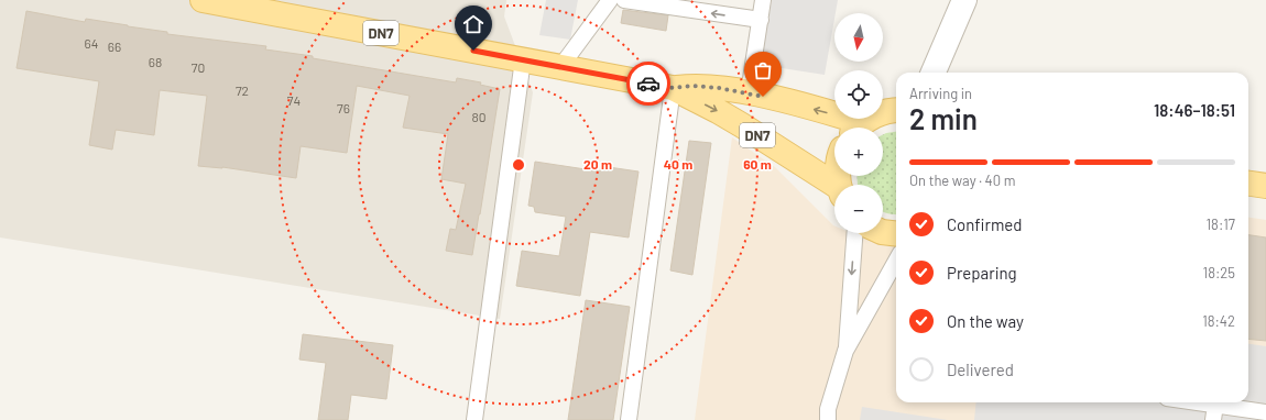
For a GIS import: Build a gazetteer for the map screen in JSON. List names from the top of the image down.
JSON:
{
  "streets": {
    "main road": ["DN7"]
  },
  "house_numbers": [
    "64",
    "66",
    "68",
    "70",
    "72",
    "74",
    "76",
    "80"
  ],
  "north": "bottom",
  "page": {
    "map_buttons": ["+", "−"],
    "heading": ["2 min", "Arriving in", "18:46–18:51"],
    "bar": "On the way · 40 m",
    "list": [
      ["Confirmed", "18:17"],
      ["Preparing", "18:25"],
      ["On the way", "18:42"],
      "Delivered"
    ]
  },
  "rings": ["20 m", "40 m", "60 m"]
}
